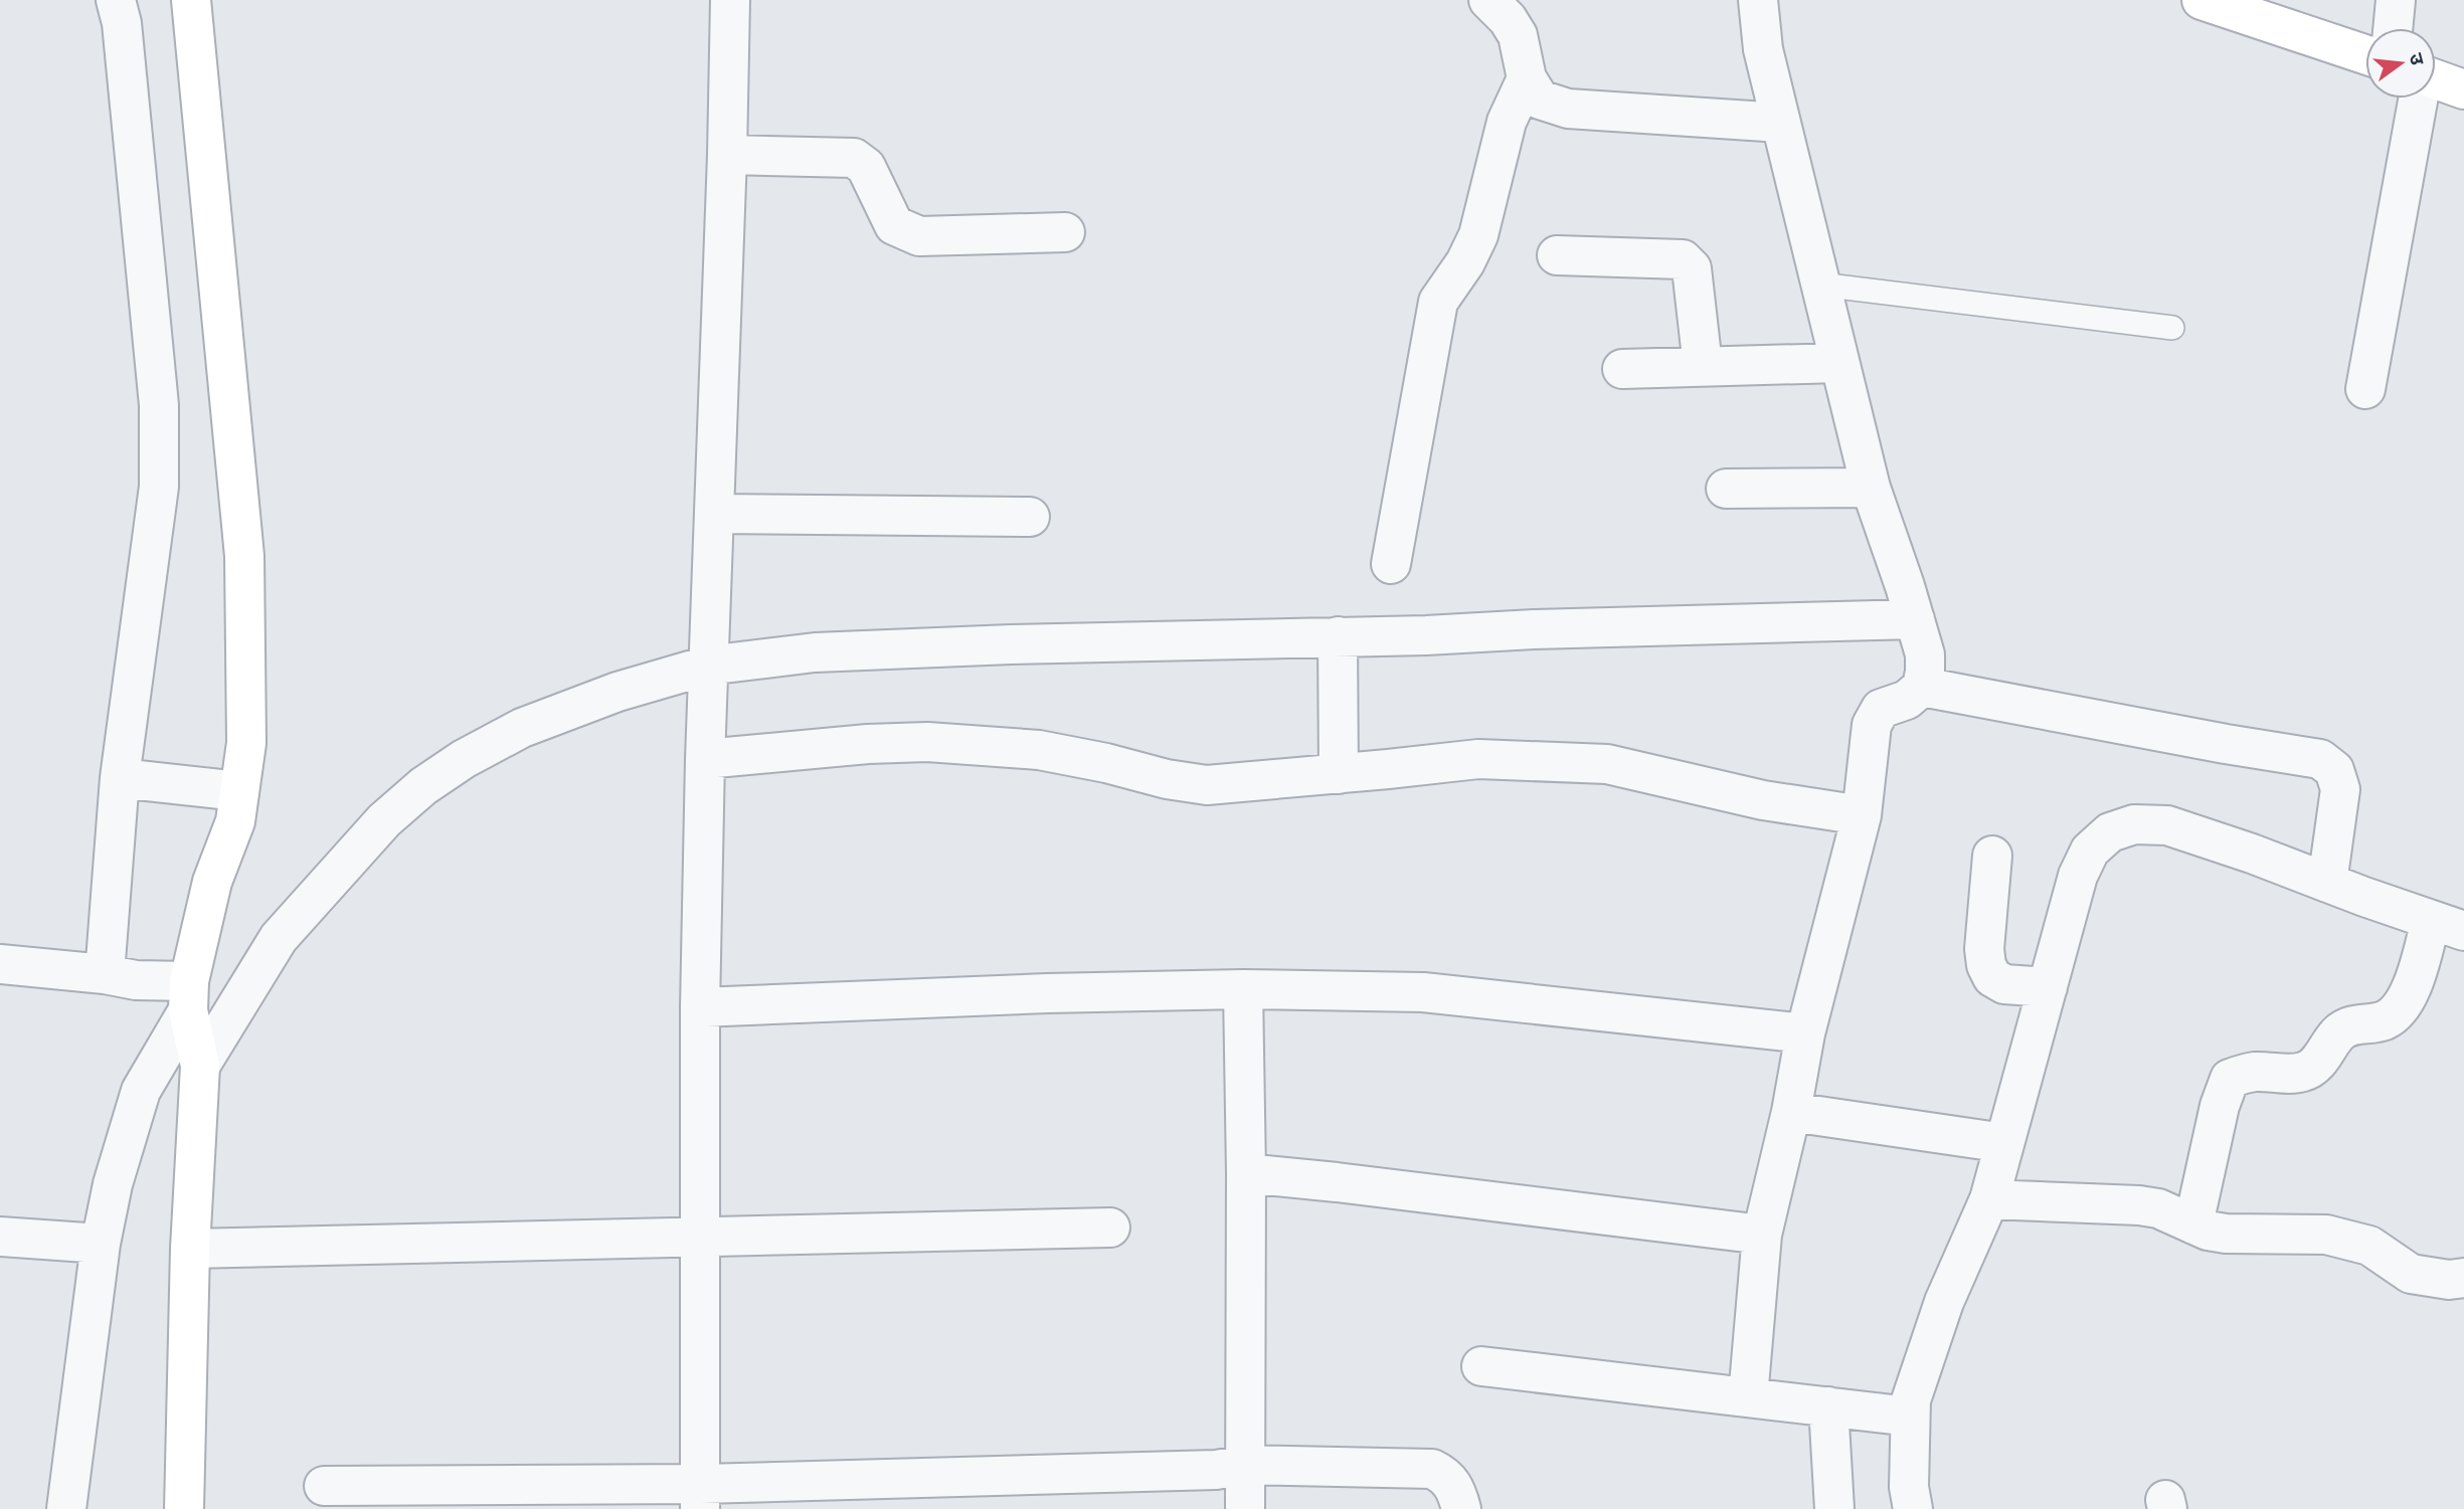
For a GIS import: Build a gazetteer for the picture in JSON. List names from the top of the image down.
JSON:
{
  "north": "right"
}
